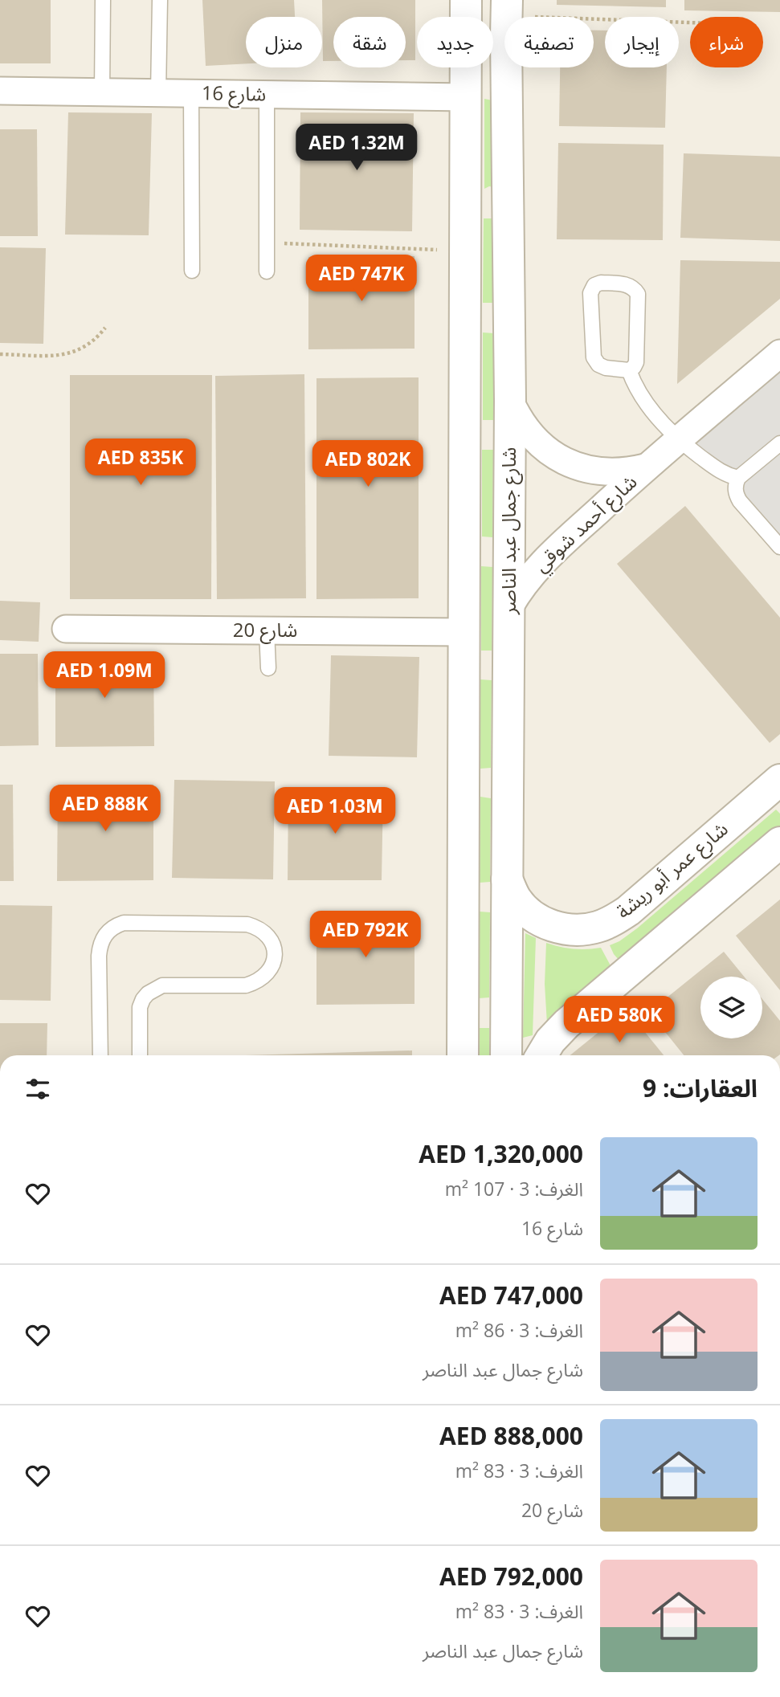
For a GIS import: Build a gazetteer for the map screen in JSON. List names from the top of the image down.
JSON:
{
  "streets": {
    "street": [
      "شارع 16",
      "شارع أحمد شوقي",
      "شارع جمال عبد الناصر",
      "شارع 20",
      "شارع عمر أبو ريشة"
    ]
  },
  "crossings": [
    ["شارع أحمد شوقي", "شارع جمال عبد الناصر"],
    ["شارع جمال عبد الناصر", "شارع عمر أبو ريشة"]
  ],
  "page": {
    "chip": [
      "شراء",
      "إيجار",
      "تصفية",
      "جديد",
      "شقة",
      "منزل"
    ],
    "price": [
      "AED 1.32M",
      "AED 747K",
      "AED 835K",
      "AED 802K",
      "AED 1.09M",
      "AED 888K",
      "AED 1.03M",
      "AED 792K",
      "AED 580K"
    ],
    "heading": "العقارات: 9",
    "list": [
      {
        "name": "AED 1,320,000",
        "note": "الغرف: 3 · 107 m² · شارع 16"
      },
      {
        "name": "AED 747,000",
        "note": "الغرف: 3 · 86 m² · شارع جمال عبد الناصر"
      },
      {
        "name": "AED 888,000",
        "note": "الغرف: 3 · 83 m² · شارع 20"
      },
      {
        "name": "AED 792,000",
        "note": "الغرف: 3 · 83 m² · شارع جمال عبد الناصر"
      }
    ]
  }
}
